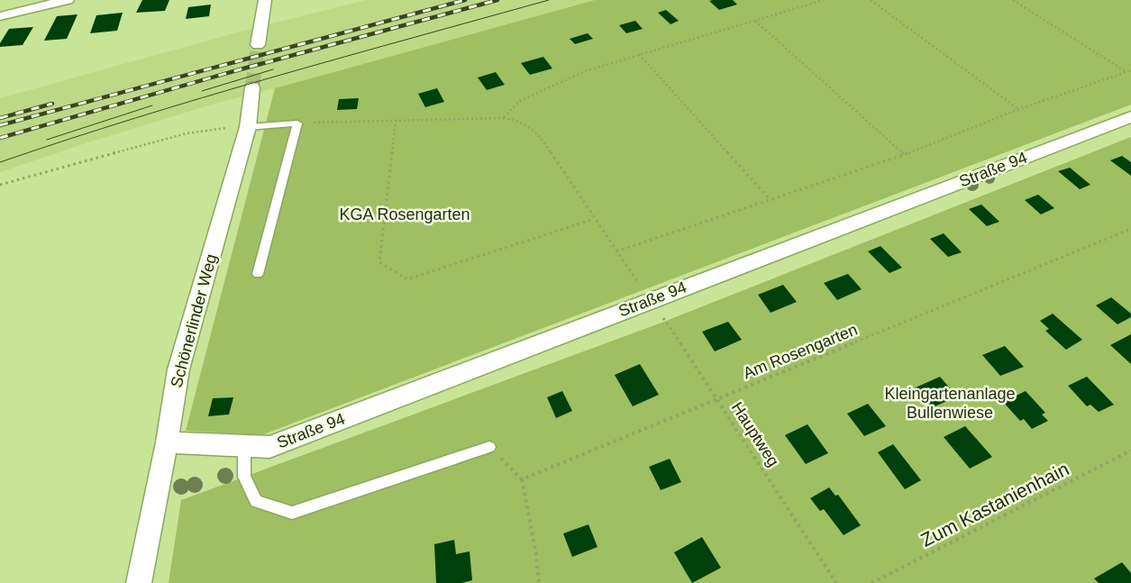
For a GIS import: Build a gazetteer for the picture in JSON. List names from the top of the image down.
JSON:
{
  "streets": {
    "street": ["Straße 94", "Schönerlinder Weg"],
    "path": ["Am Rosengarten", "Hauptweg", "Zum Kastanienhain"]
  },
  "crossings": [
    ["Straße 94", "Schönerlinder Weg"],
    ["Straße 94", "Hauptweg"],
    ["Am Rosengarten", "Hauptweg"]
  ],
  "parks": ["KGA Rosengarten", "Kleingartenanlage Bullenwiese"]
}
